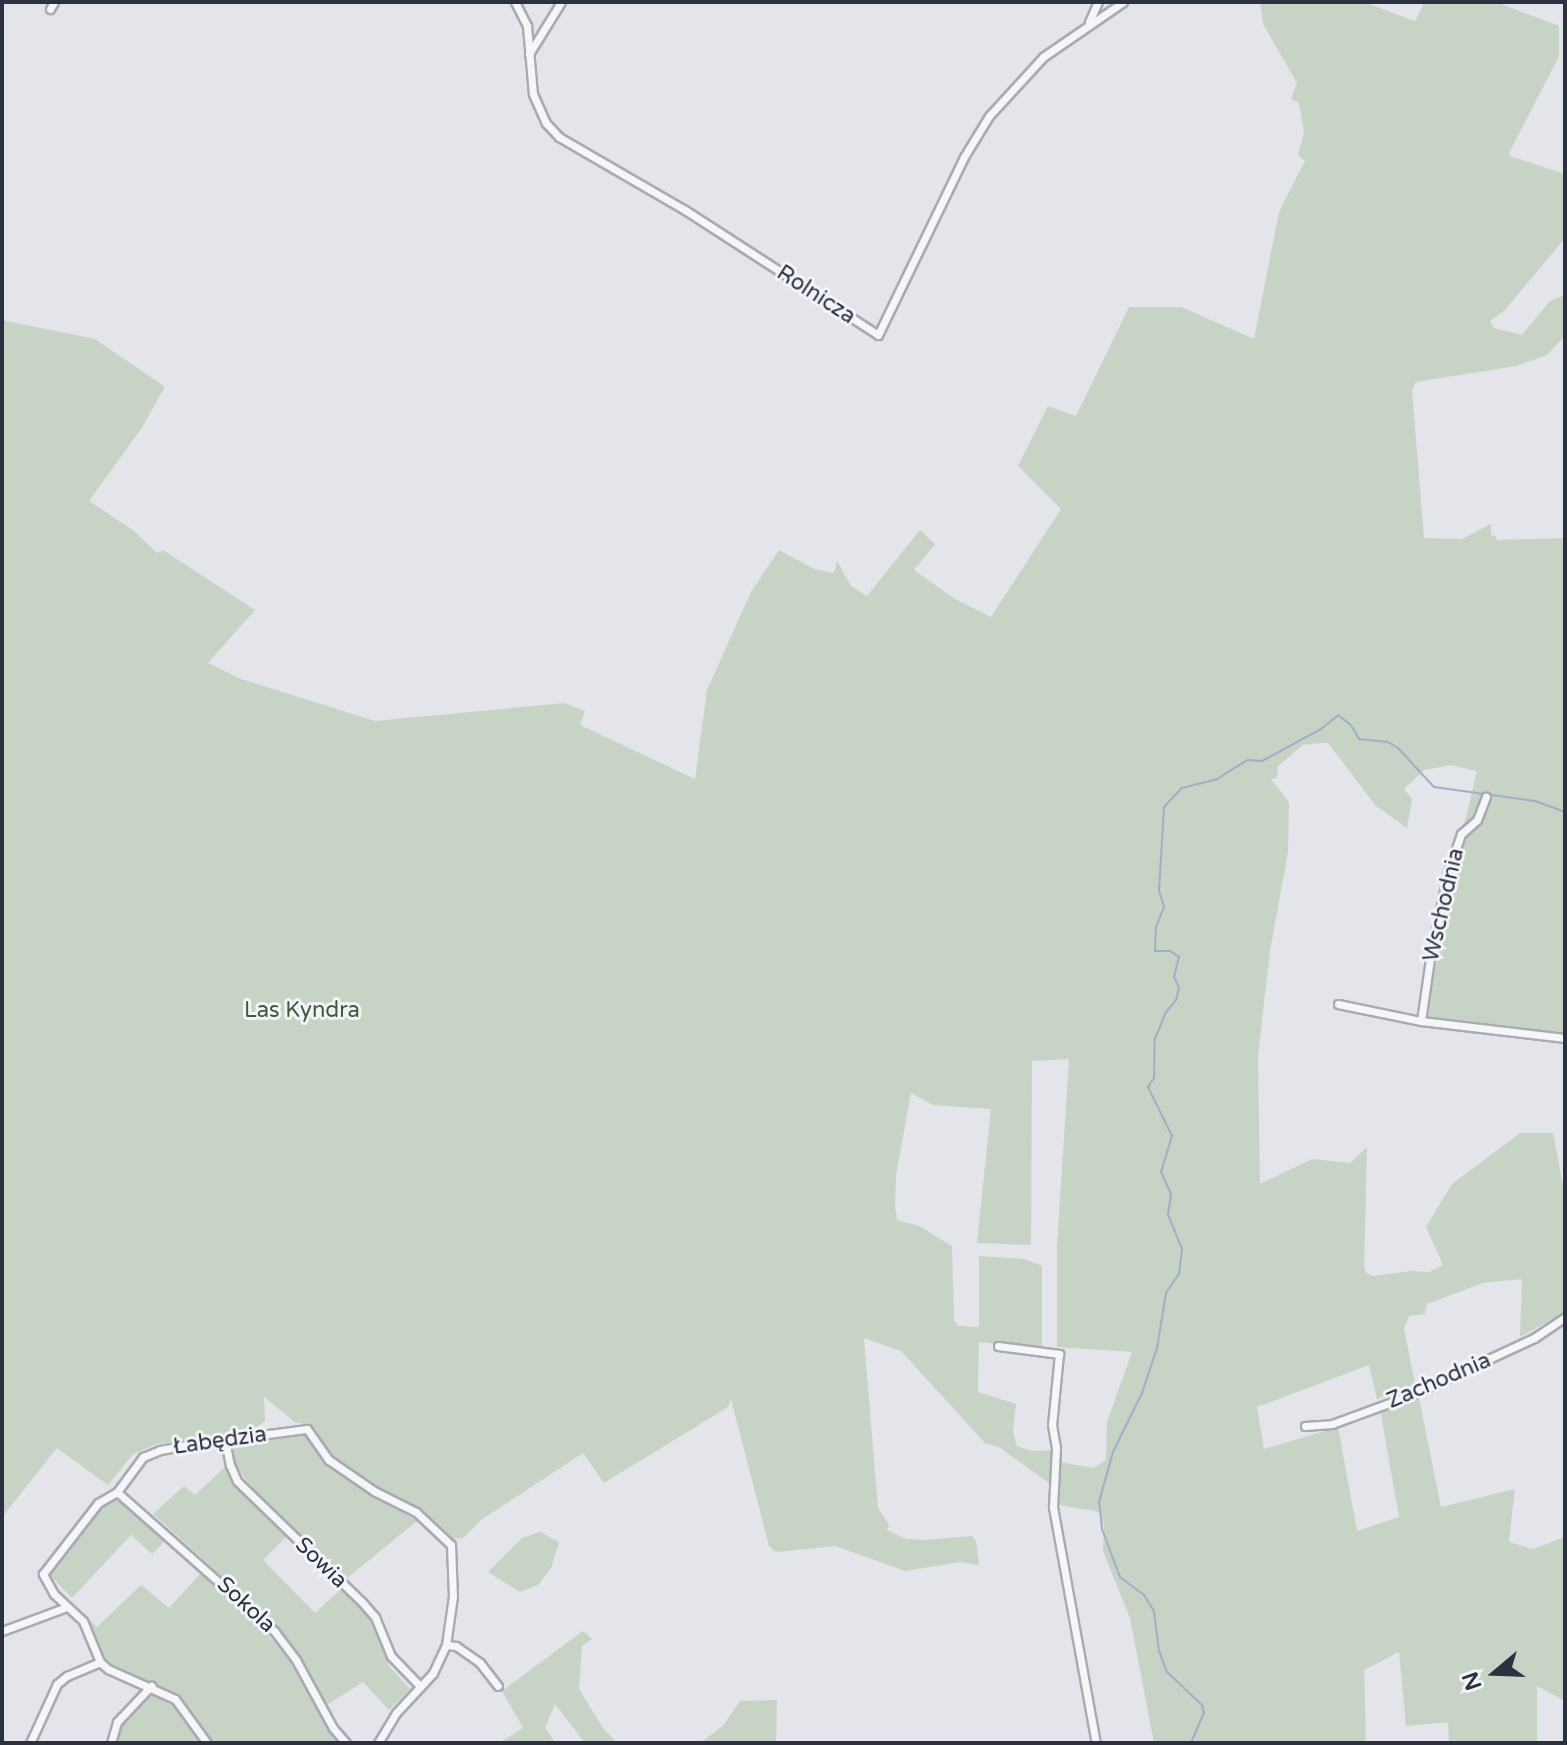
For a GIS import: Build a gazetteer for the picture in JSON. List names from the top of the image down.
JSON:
{
  "streets": {
    "street": [
      "Rolnicza",
      "Wschodnia",
      "Zachodnia",
      "Łabędzia",
      "Sowia",
      "Sokola"
    ]
  },
  "crossings": [
    ["Łabędzia", "Sowia"],
    ["Łabędzia", "Sokola"]
  ],
  "parks": ["Las Kyndra"],
  "north": "left"
}
